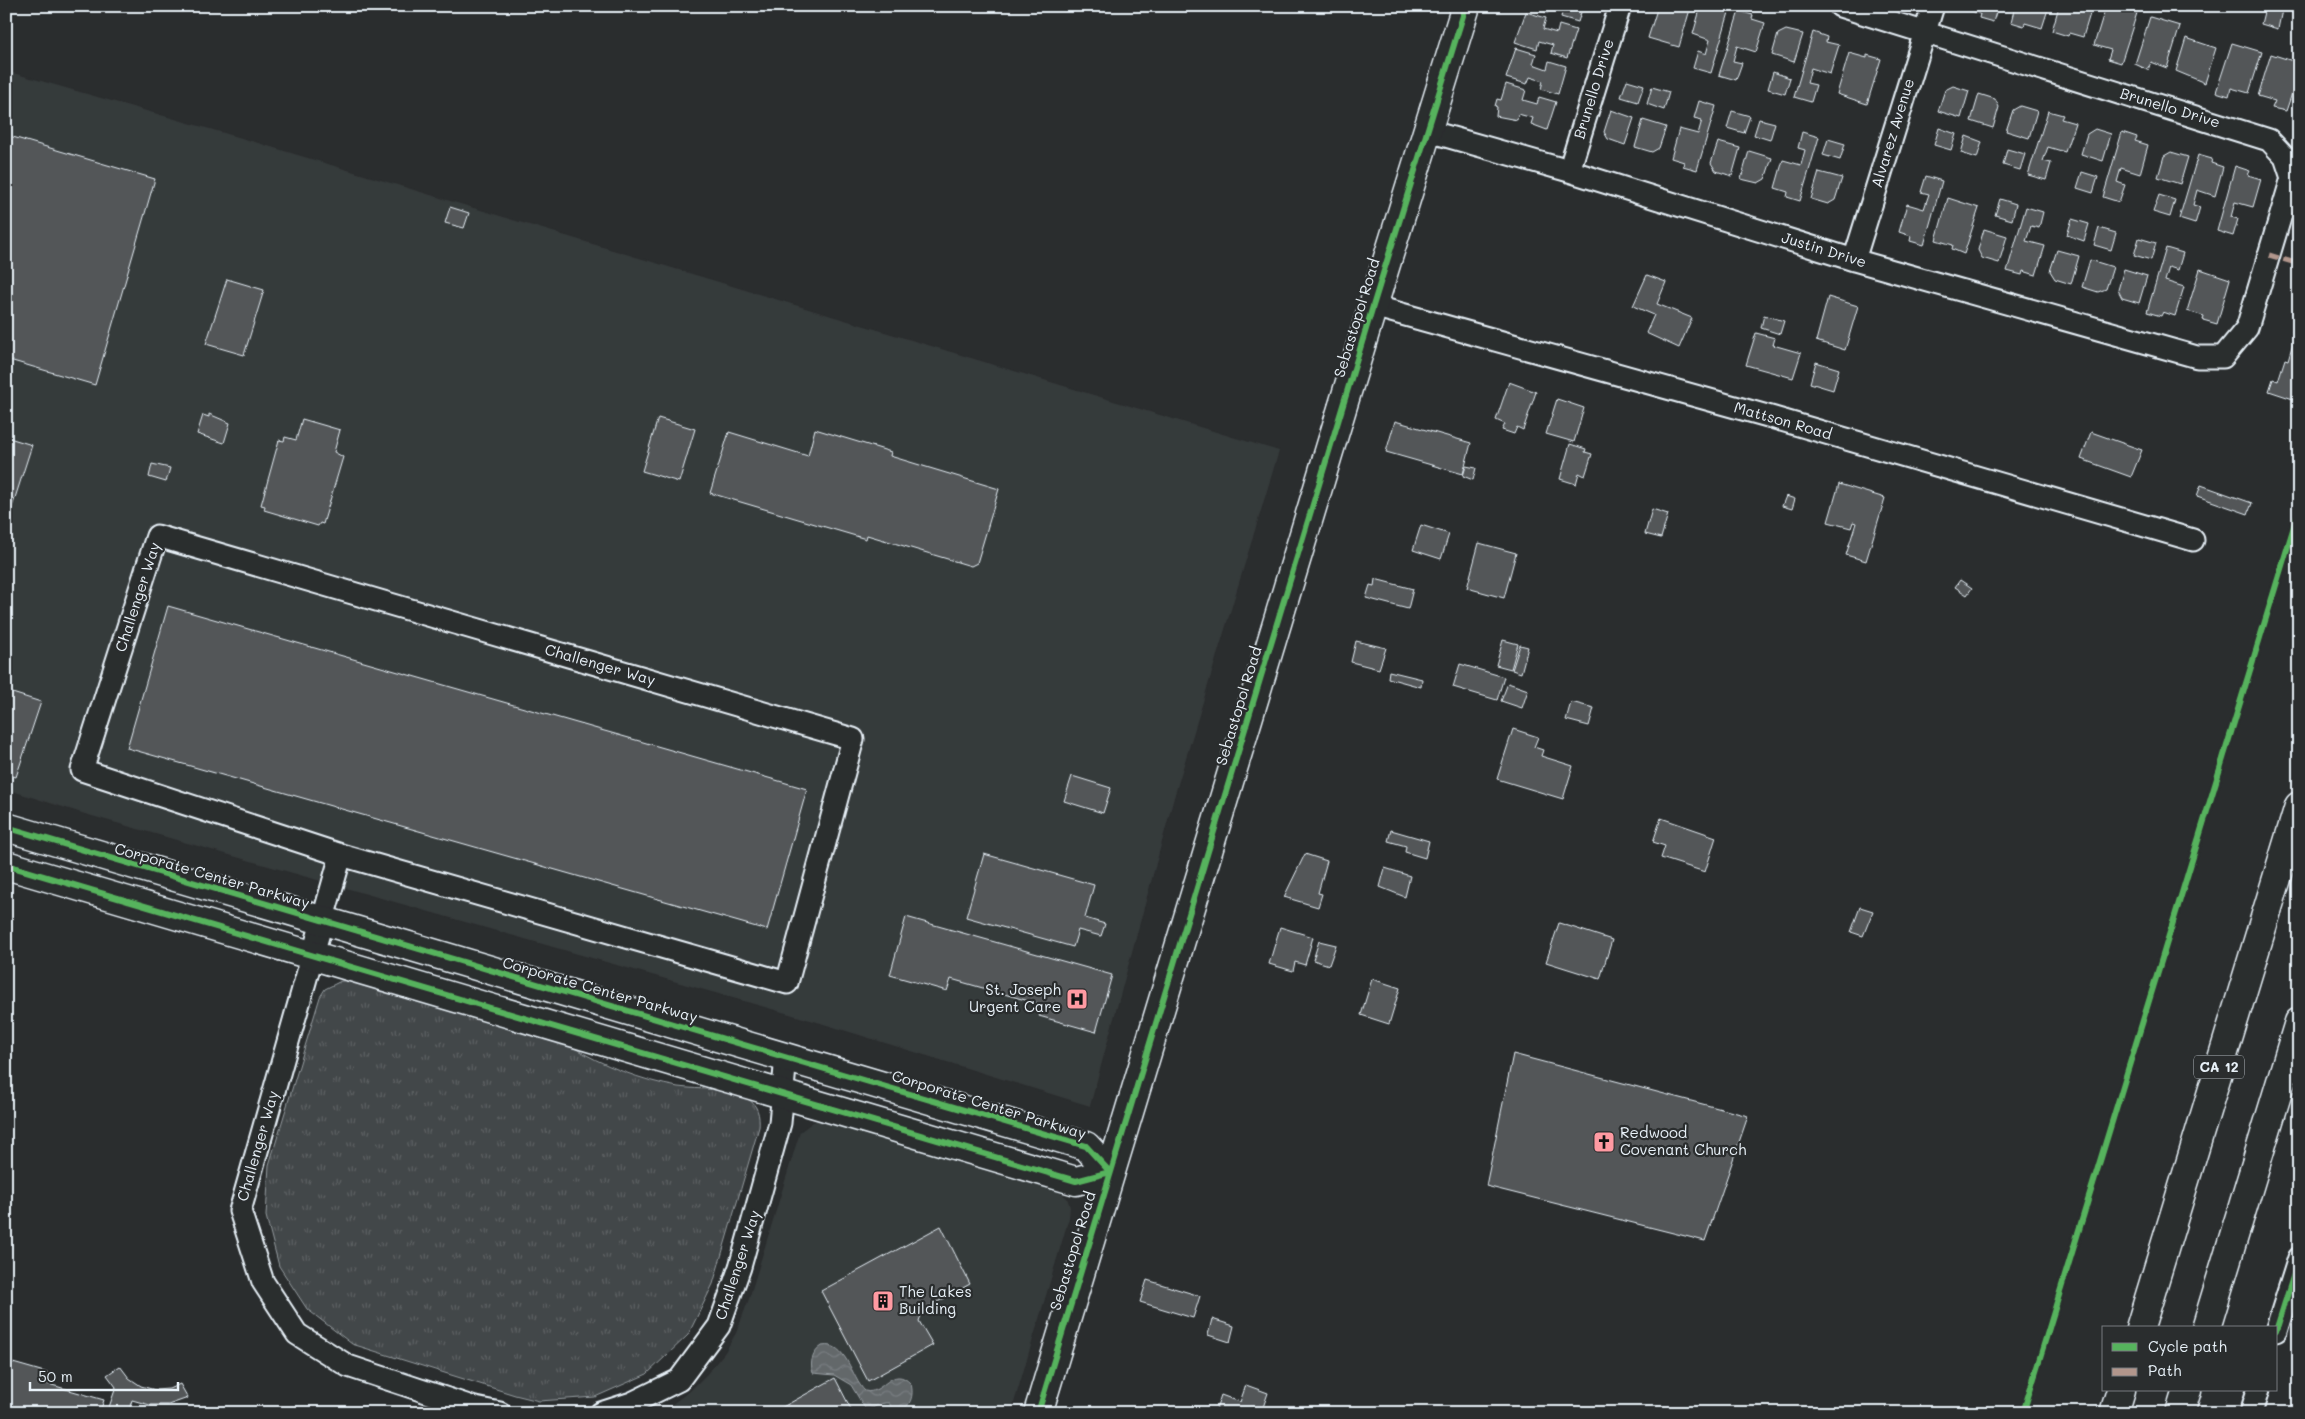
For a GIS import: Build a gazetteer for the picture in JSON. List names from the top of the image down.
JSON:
{
  "streets": {
    "main road": ["Sebastopol Road", "Corporate Center Parkway", "CA 12"],
    "street": [
      "Brunello Drive",
      "Alvarez Avenue",
      "Justin Drive",
      "Mattson Road",
      "Challenger Way"
    ]
  },
  "crossings": [
    ["Brunello Drive", "Alvarez Avenue"],
    ["Brunello Drive", "Justin Drive"],
    ["Alvarez Avenue", "Justin Drive"],
    ["Justin Drive", "Sebastopol Road"],
    ["Sebastopol Road", "Mattson Road"],
    ["Sebastopol Road", "Corporate Center Parkway"],
    ["Challenger Way", "Corporate Center Parkway"]
  ],
  "places": {
    "hospital": ["St. Joseph Urgent Care"],
    "church": ["Redwood Covenant Church"],
    "building": ["The Lakes Building"]
  },
  "legend": ["Cycle path", "Path"],
  "scale_bar": "50 m"
}
